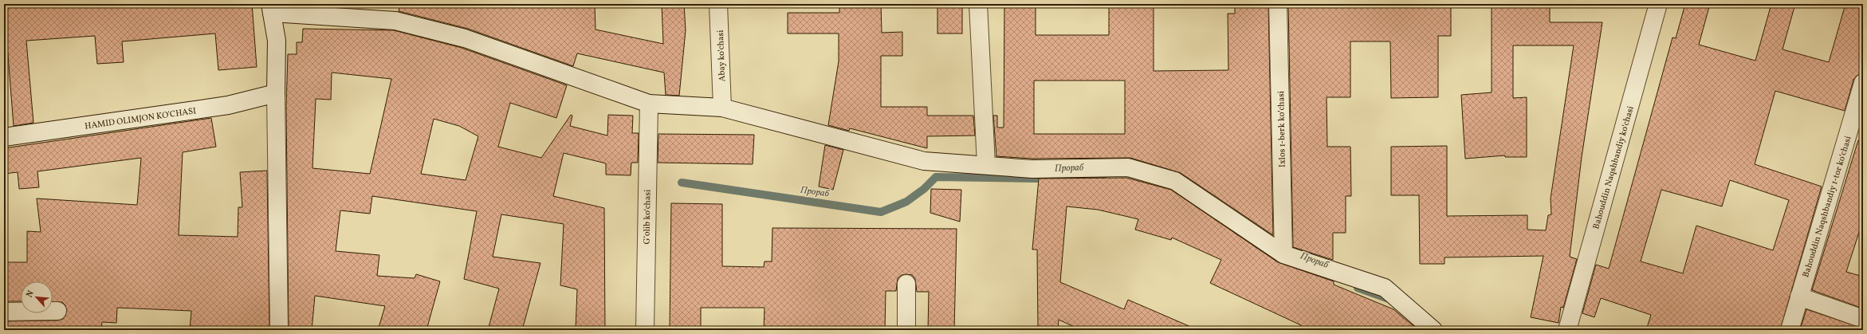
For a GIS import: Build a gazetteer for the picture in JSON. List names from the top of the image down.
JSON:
{
  "streets": {
    "street": [
      "Abay koʻchasi",
      "HAMID OLIMJON KO'CHASI",
      "Ixlos 1-berk koʼchasi",
      "Bahouddin Naqshbandiy koʻchasi",
      "Bahouddin Naqshbandiy 1-tor koʻchasi",
      "Gʻolib koʻchasi"
    ]
  },
  "water": ["Прораб"],
  "north": "top left"
}
